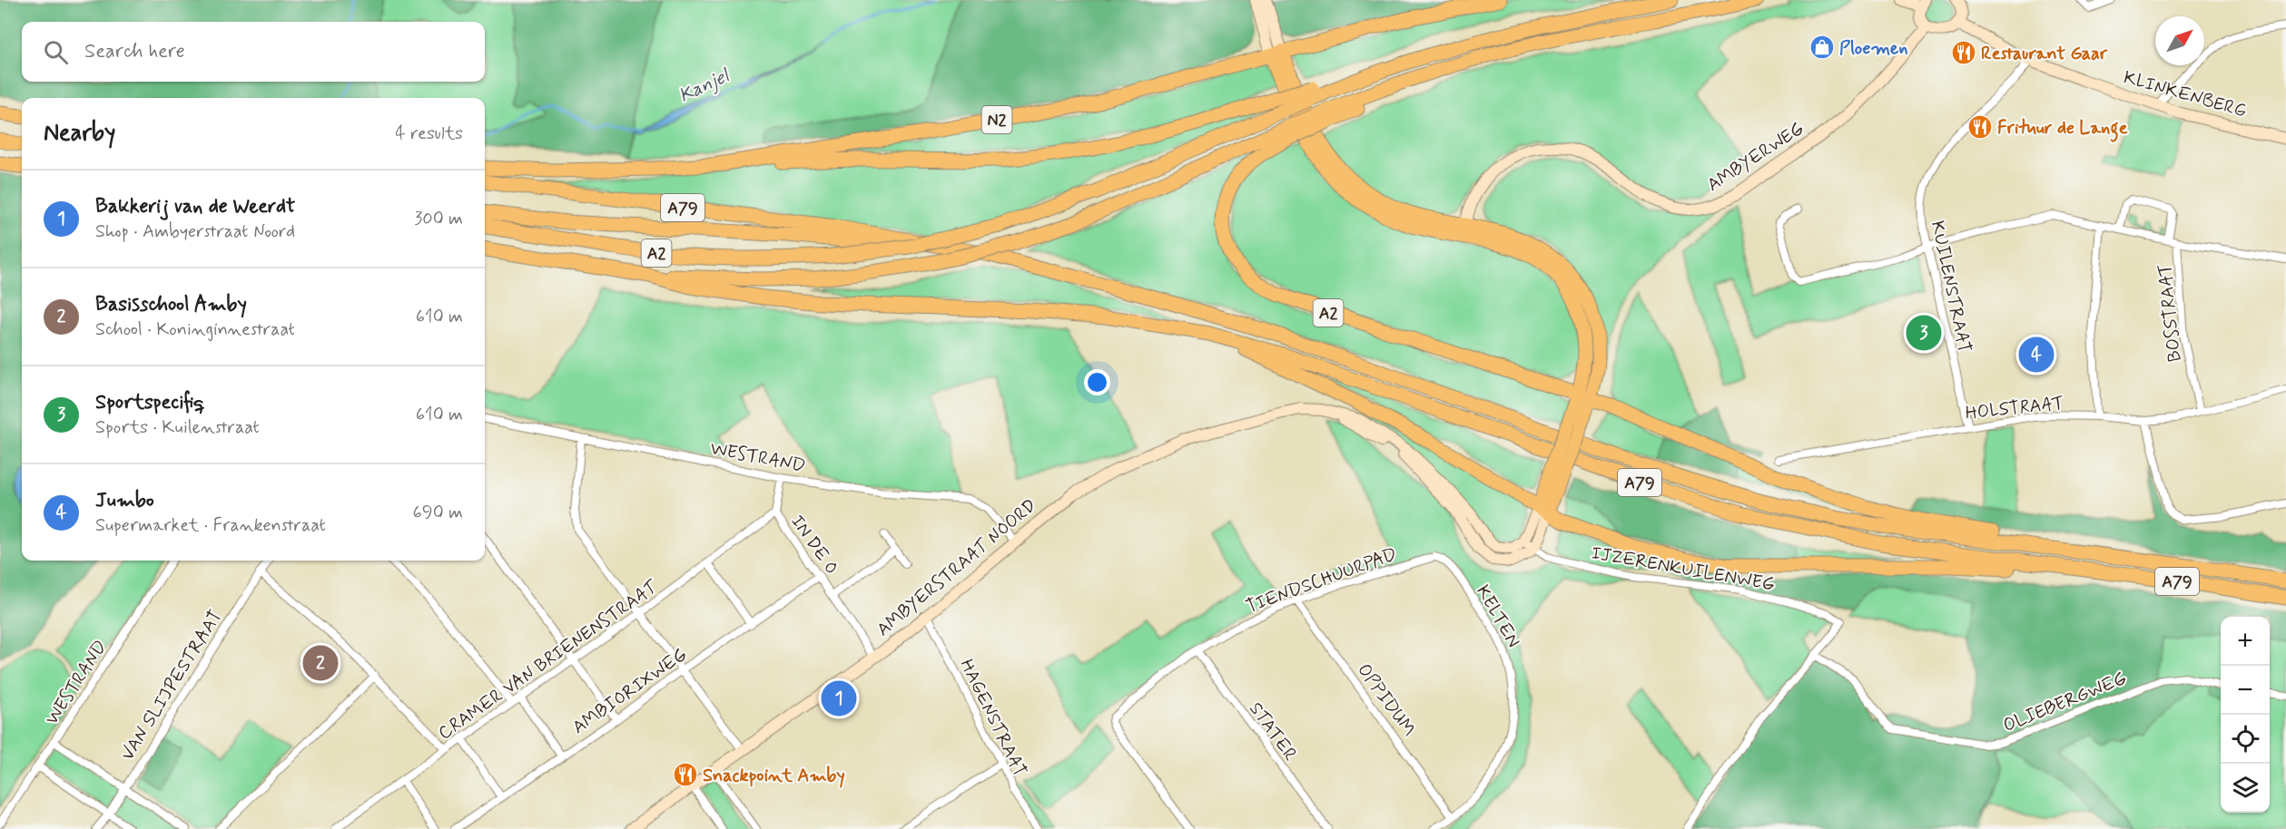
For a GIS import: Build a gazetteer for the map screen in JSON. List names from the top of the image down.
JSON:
{
  "streets": {
    "highway": ["N2", "A79", "A2"],
    "street": [
      "KLINKENBERG",
      "AMBYERWEG",
      "KUILENSTRAAT",
      "BOSSTRAAT",
      "HOLSTRAAT",
      "WESTRAND",
      "IN DE O",
      "AMBYERSTRAAT NOORD",
      "IJZERENKUILENWEG",
      "TIENDSCHUURPAD",
      "KELTEN",
      "CRAMER VAN BRIENENSTRAAT",
      "VAN SLIJPESTRAAT",
      "AMBIORIXWEG",
      "OPPIDUM",
      "OLIEBERGWEG",
      "HAGENSTRAAT",
      "STATER"
    ]
  },
  "crossings": [
    ["KLINKENBERG", "KUILENSTRAAT"],
    ["N2", "A2"],
    ["A79", "A2"],
    ["KUILENSTRAAT", "HOLSTRAAT"],
    ["BOSSTRAAT", "HOLSTRAAT"],
    ["WESTRAND", "IN DE O"],
    ["WESTRAND", "AMBYERSTRAAT NOORD"],
    ["IN DE O", "AMBYERSTRAAT NOORD"],
    ["IN DE O", "CRAMER VAN BRIENENSTRAAT"],
    ["IN DE O", "AMBIORIXWEG"],
    ["AMBYERSTRAAT NOORD", "IJZERENKUILENWEG"],
    ["AMBYERSTRAAT NOORD", "HAGENSTRAAT"],
    ["IJZERENKUILENWEG", "OLIEBERGWEG"],
    ["TIENDSCHUURPAD", "KELTEN"],
    ["TIENDSCHUURPAD", "OPPIDUM"],
    ["TIENDSCHUURPAD", "STATER"],
    ["KELTEN", "OPPIDUM"]
  ],
  "water": ["Kanjel"],
  "places": {
    "shop": ["Ploemen"],
    "restaurant": ["Restaurant Gaar", "Frituur de Lange", "Snackpoint Amby"]
  },
  "north": "top right",
  "page": {
    "search": "Search here",
    "heading": ["Nearby", "4 results"],
    "list": [
      {
        "mark": "1",
        "name": "Bakkerij van de Weerdt",
        "note": "Shop · Ambyerstraat Noord",
        "value": "300 m"
      },
      {
        "mark": "2",
        "name": "Basisschool Amby",
        "note": "School · Koninginnestraat",
        "value": "610 m"
      },
      {
        "mark": "3",
        "name": "Sportspecifiq",
        "note": "Sports · Kuilenstraat",
        "value": "610 m"
      },
      {
        "mark": "4",
        "name": "Jumbo",
        "note": "Supermarket · Frankenstraat",
        "value": "690 m"
      }
    ],
    "pins": [
      "3",
      "4",
      "2",
      "1"
    ],
    "map_buttons": ["+", "−"]
  }
}
